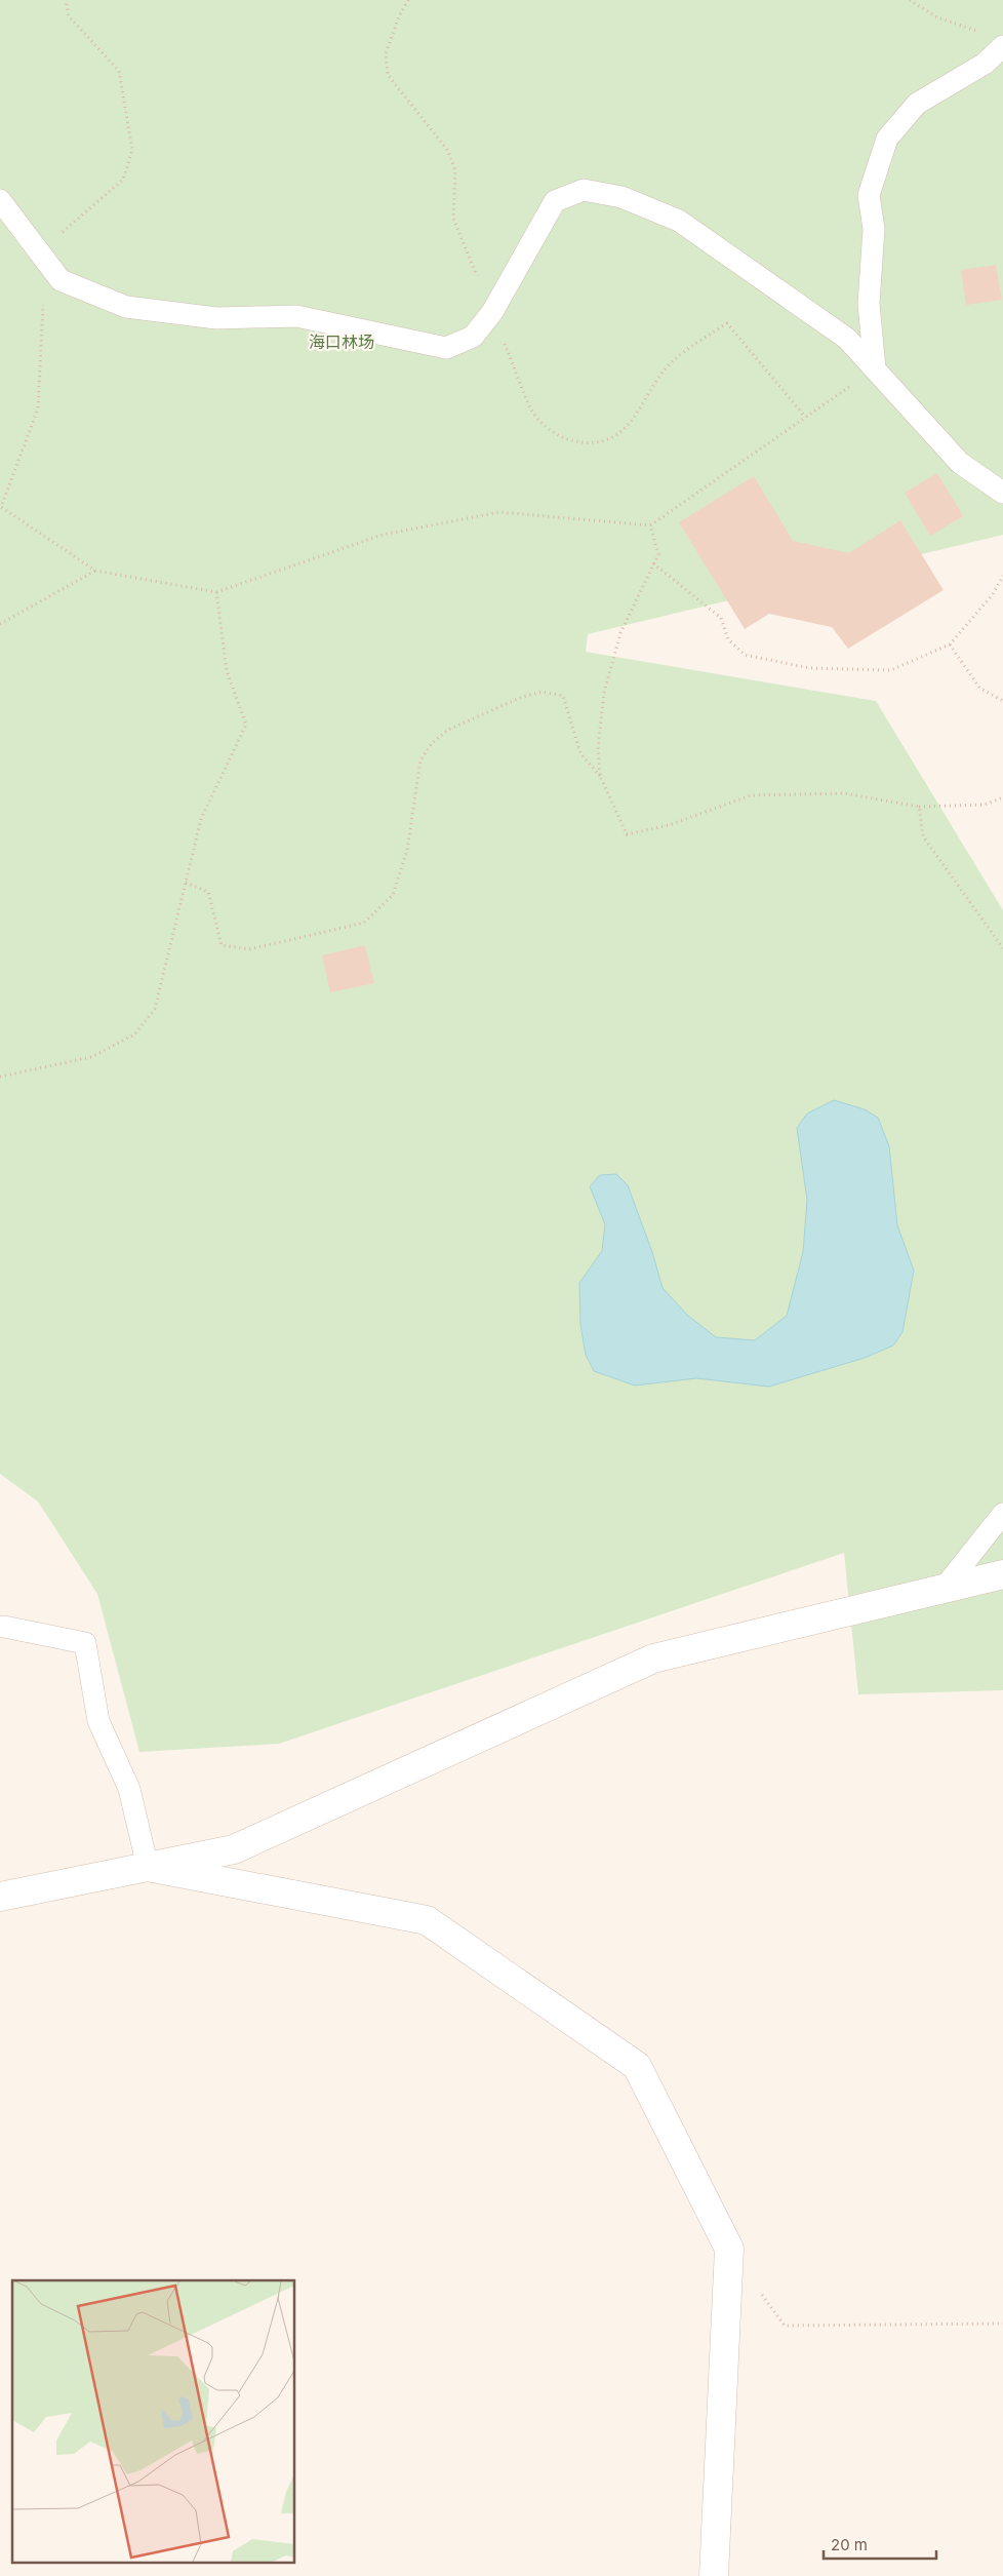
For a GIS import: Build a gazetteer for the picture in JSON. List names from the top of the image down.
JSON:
{
  "parks": ["海口林场"],
  "scale_bar": "20 m"
}
